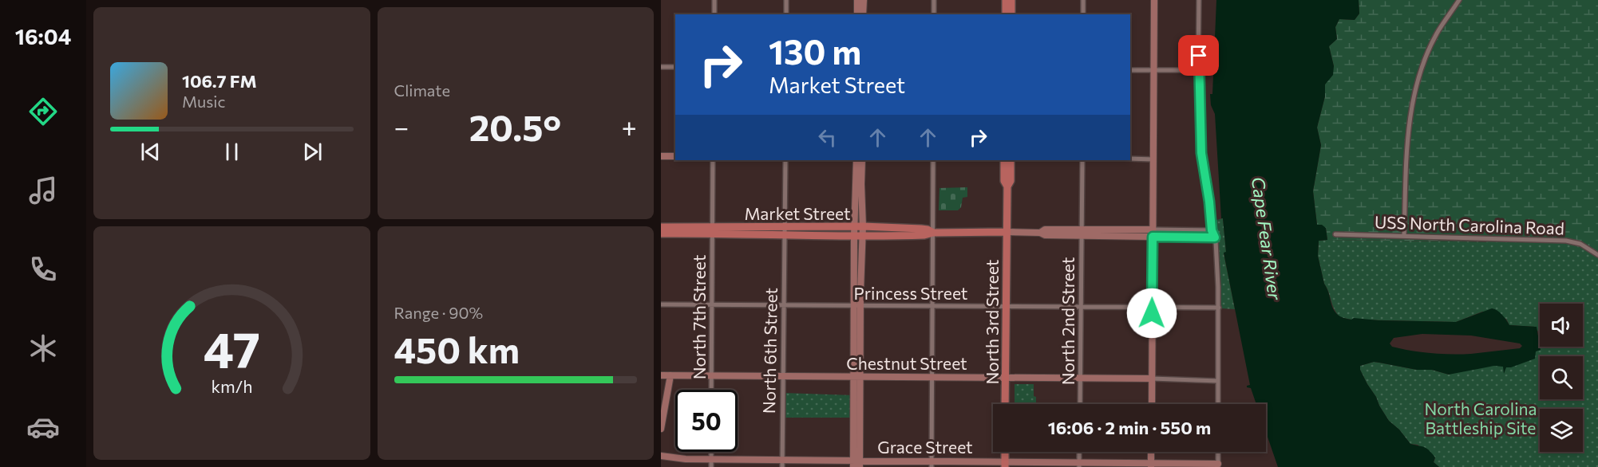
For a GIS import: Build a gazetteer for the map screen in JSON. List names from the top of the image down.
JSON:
{
  "streets": {
    "main road": ["Market Street", "North 3rd Street"],
    "street": [
      "USS North Carolina Road",
      "Princess Street",
      "North 7th Street",
      "North 2nd Street",
      "North 6th Street",
      "Chestnut Street",
      "Grace Street"
    ]
  },
  "crossings": [
    ["Market Street", "North 7th Street"],
    ["Market Street", "North 2nd Street"],
    ["Market Street", "North 3rd Street"],
    ["Market Street", "North 6th Street"],
    ["Princess Street", "North 7th Street"],
    ["Princess Street", "North 2nd Street"],
    ["Princess Street", "North 3rd Street"],
    ["Princess Street", "North 6th Street"],
    ["North 7th Street", "Chestnut Street"],
    ["North 2nd Street", "Chestnut Street"],
    ["North 3rd Street", "Chestnut Street"],
    ["North 6th Street", "Chestnut Street"],
    ["North 6th Street", "Grace Street"]
  ],
  "water": ["Cape Fear River"],
  "parks": ["North Carolina Battleship Site"],
  "page": {
    "tabs": "16:04",
    "tile": [
      "Climate",
      ["Range · 90%", "450 km"]
    ],
    "turn": ["130 m", "Market Street"],
    "song": ["106.7 FM", "Music"],
    "heat": ["−", "20.5°", "+"],
    "limit": "50",
    "trip": "16:06 · 2 min · 550 m",
    "gauge": ["47", "km/h"]
  }
}
